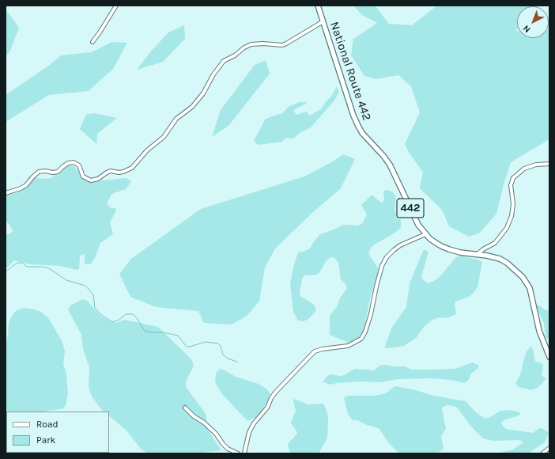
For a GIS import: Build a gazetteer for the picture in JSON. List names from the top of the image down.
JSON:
{
  "streets": {
    "highway": ["National Route 442", "442"]
  },
  "legend": ["Road", "Park"],
  "north": "bottom left"
}
